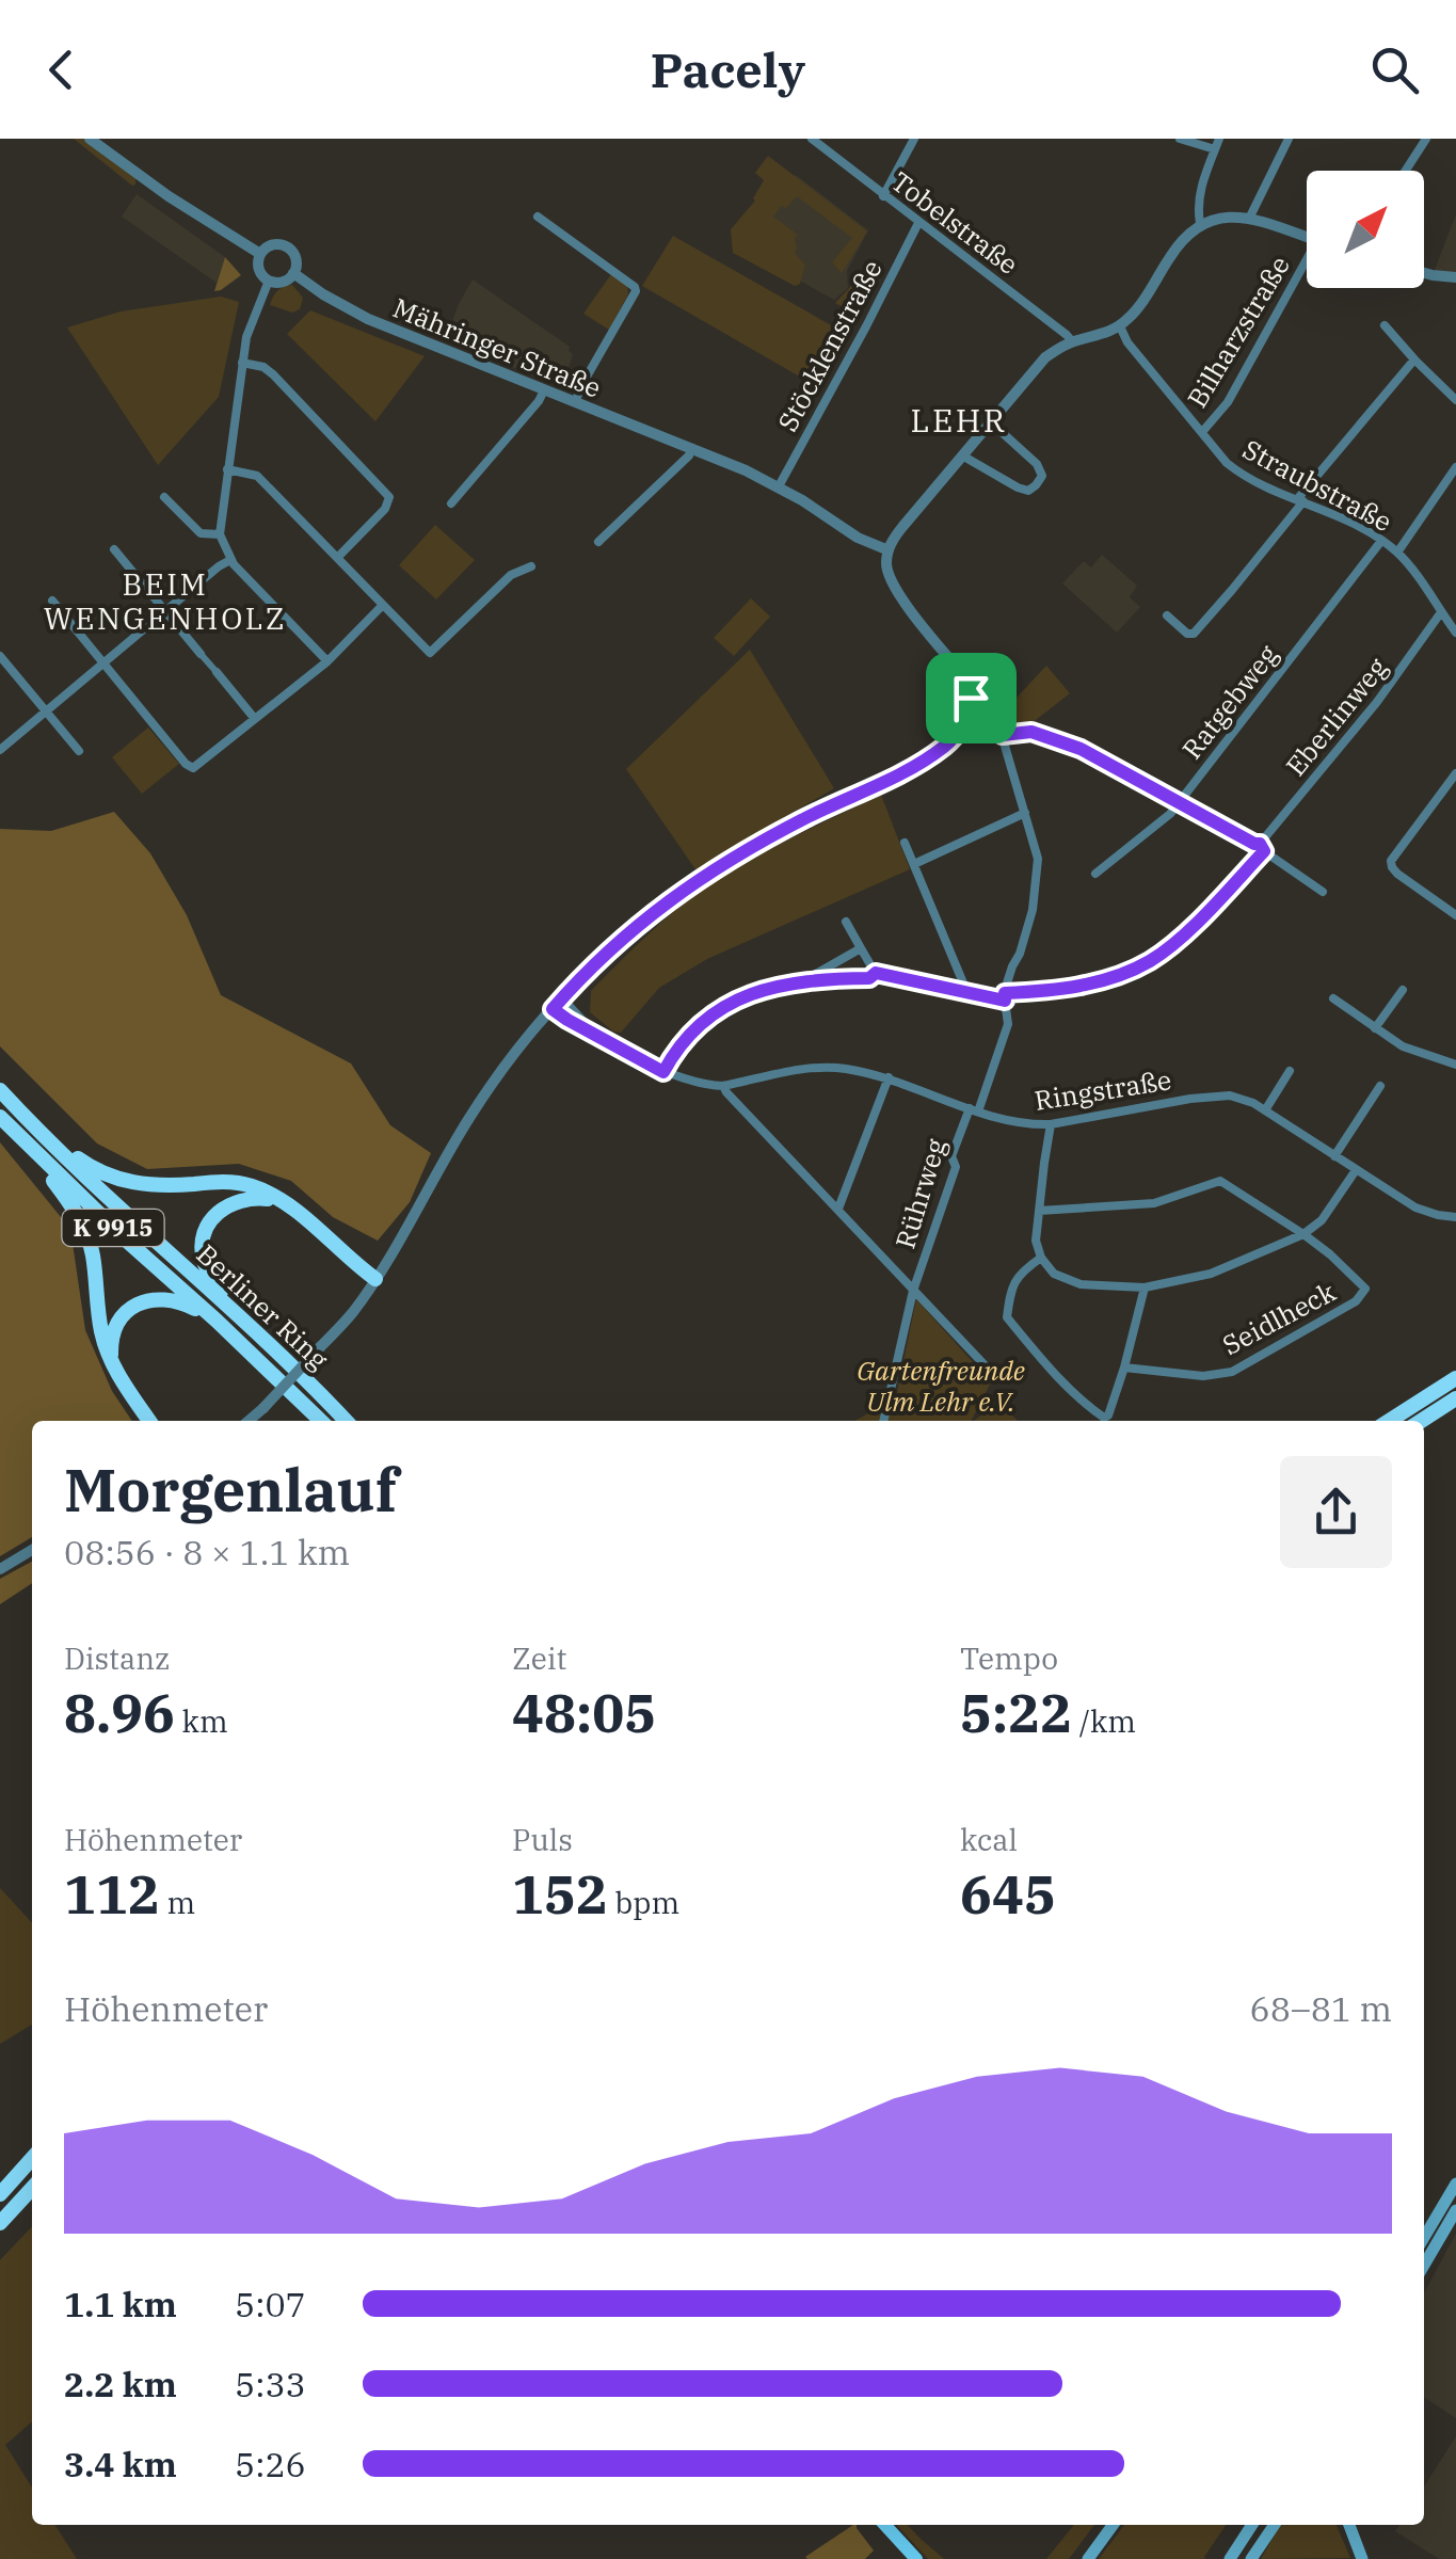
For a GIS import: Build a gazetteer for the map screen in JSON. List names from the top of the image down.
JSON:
{
  "streets": {
    "highway": ["K 9915", "Berliner Ring"],
    "street": [
      "Tobelstraße",
      "Bilharzstraße",
      "Stöcklenstraße",
      "Mähringer Straße",
      "Straubstraße",
      "Ratgebweg",
      "Eberlinweg",
      "Ringstraße",
      "Rührweg",
      "Seidlheck"
    ]
  },
  "crossings": [
    ["Tobelstraße", "Stöcklenstraße"],
    ["Bilharzstraße", "Straubstraße"],
    ["Stöcklenstraße", "Mähringer Straße"],
    ["Straubstraße", "Ratgebweg"],
    ["Straubstraße", "Eberlinweg"],
    ["Eberlinweg", "Rührweg"],
    ["Ringstraße", "Rührweg"]
  ],
  "districts": ["LEHR", "BEIM WENGENHOLZ"],
  "parks": ["Gartenfreunde Ulm Lehr e.V."],
  "north": "top right",
  "page": {
    "header": "Pacely",
    "heading": ["Morgenlauf", "08:56 · 8 × 1.1 km"],
    "stats": [
      ["Distanz", "8.96 km"],
      ["Zeit", "48:05"],
      ["Tempo", "5:22 /km"],
      ["Höhenmeter", "112 m"],
      ["Puls", "152 bpm"],
      ["kcal", "645"]
    ],
    "chart": ["Höhenmeter", "68–81 m"],
    "list": [
      {
        "name": "1.1 km",
        "note": "5:07"
      },
      {
        "name": "2.2 km",
        "note": "5:33"
      },
      {
        "name": "3.4 km",
        "note": "5:26"
      }
    ]
  }
}
